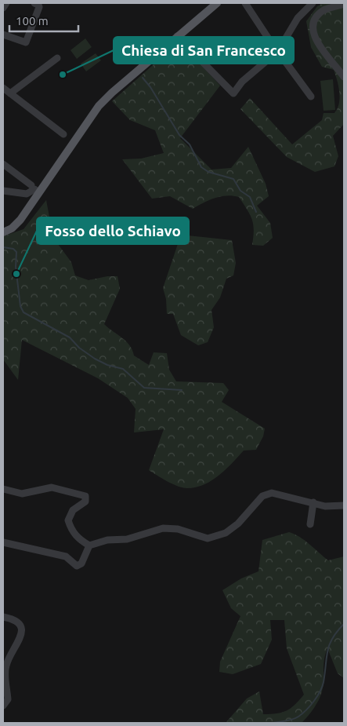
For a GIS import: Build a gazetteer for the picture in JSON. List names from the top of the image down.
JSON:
{
  "places": ["Chiesa di San Francesco", "Fosso dello Schiavo"],
  "scale_bar": "100 m"
}
